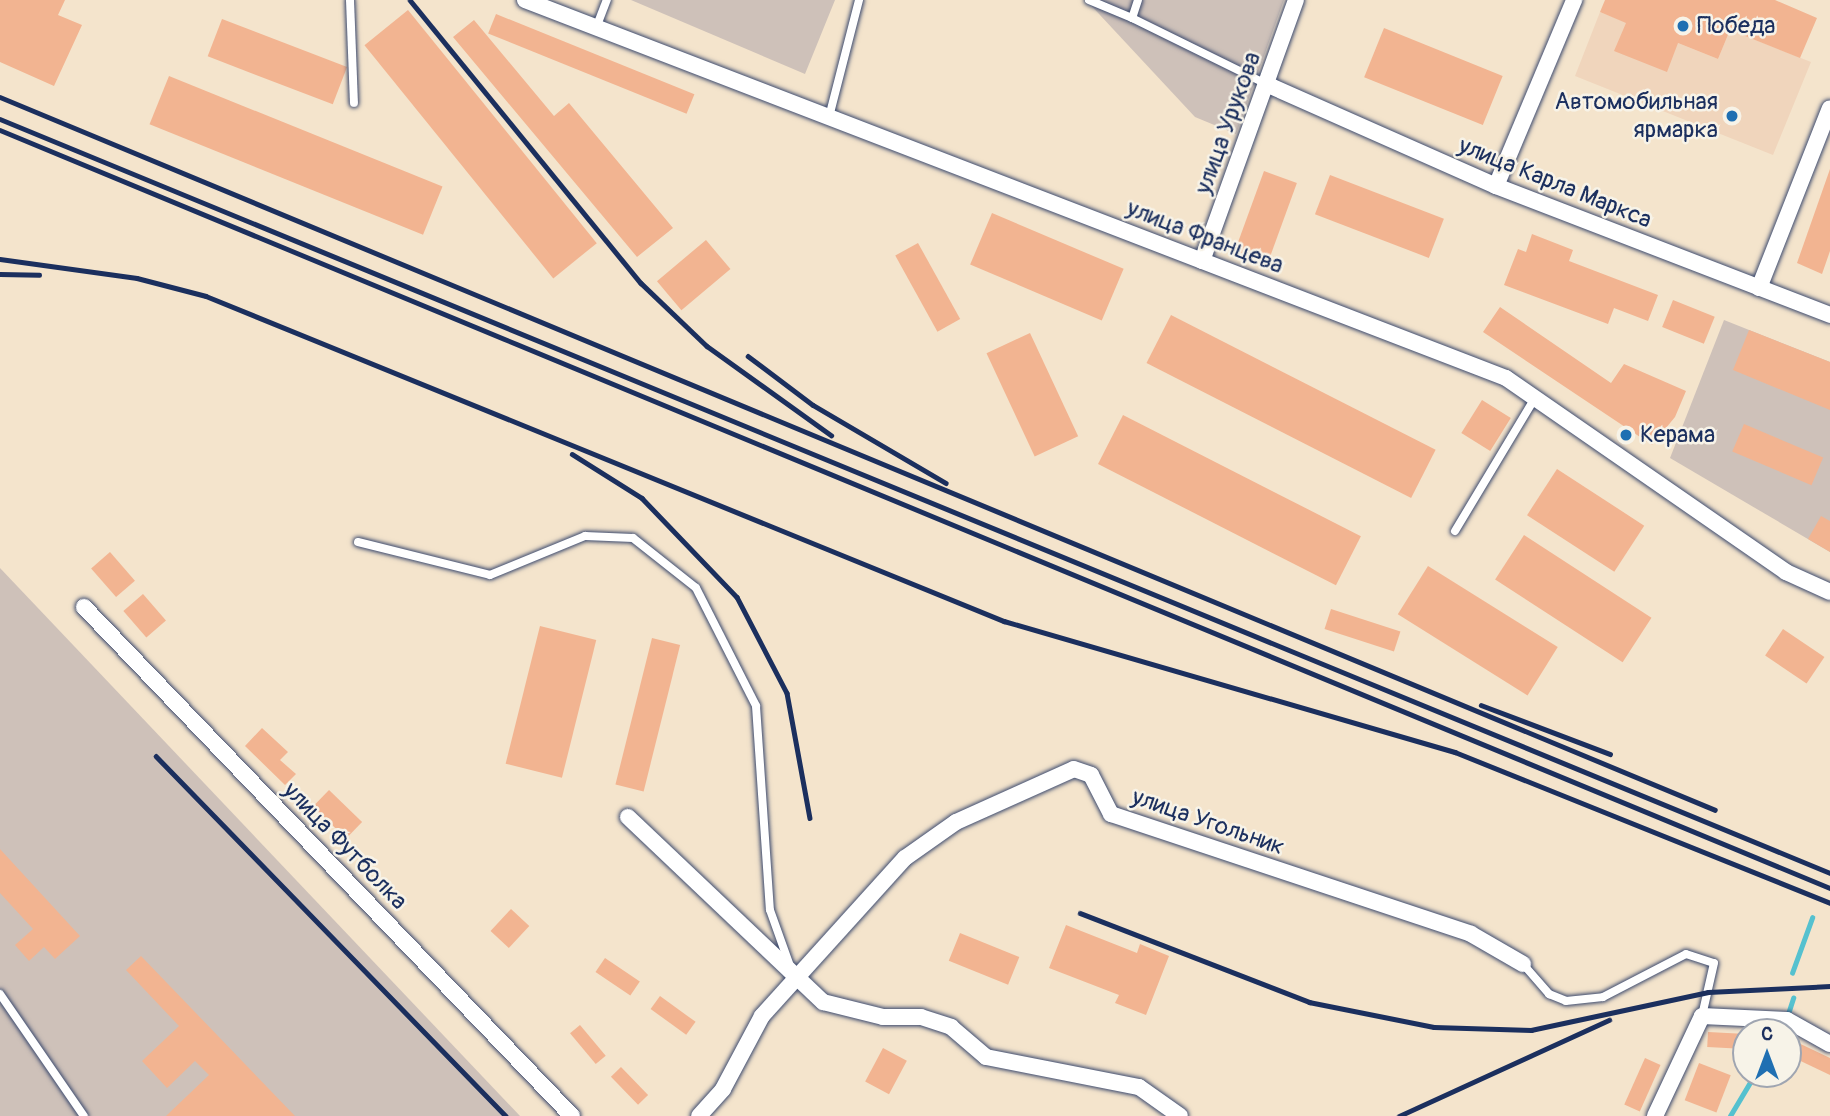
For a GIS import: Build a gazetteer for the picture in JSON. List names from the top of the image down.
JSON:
{
  "streets": {
    "street": [
      "улица Урукова",
      "улица Карла Маркса",
      "улица Францева",
      "улица Угольник",
      "улица Футболка"
    ]
  },
  "crossings": [
    ["улица Урукова", "улица Карла Маркса"],
    ["улица Урукова", "улица Францева"]
  ],
  "places": ["Победа", "Автомобильная ярмарка", "Керама"],
  "north": "top"
}
